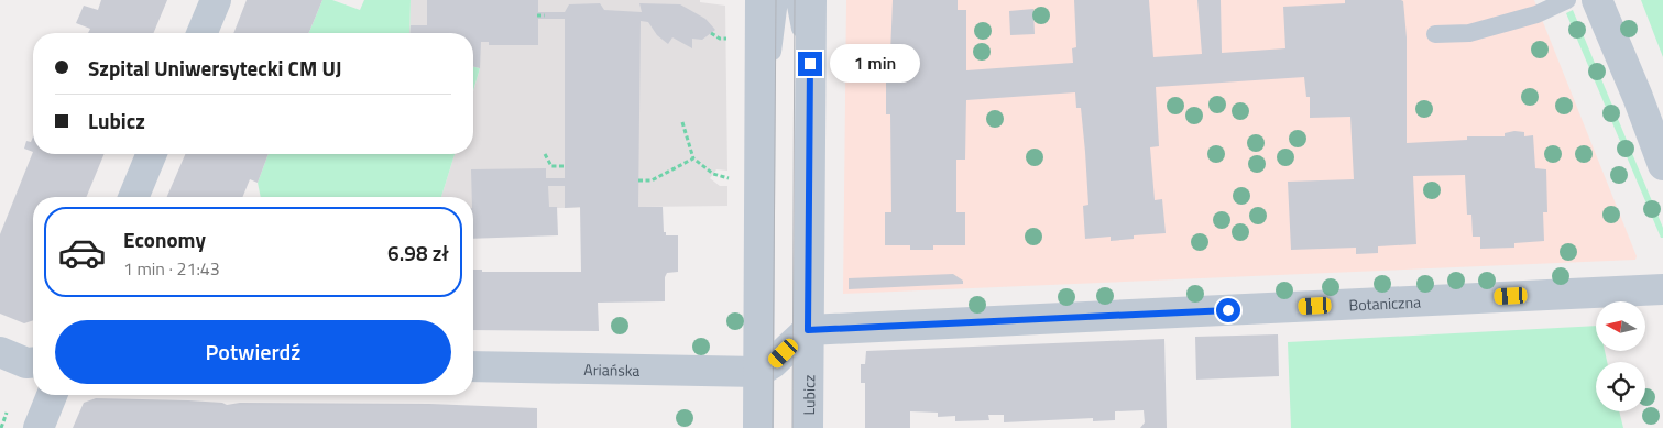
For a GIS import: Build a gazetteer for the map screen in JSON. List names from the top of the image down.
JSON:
{
  "streets": {
    "street": ["Botaniczna", "Ariańska", "Lubicz"]
  },
  "crossings": [
    ["Botaniczna", "Lubicz"]
  ],
  "north": "left",
  "page": {
    "banner": ["Szpital Uniwersytecki CM UJ", "Lubicz"],
    "bubble": "1 min",
    "list": [
      {
        "name": "Economy",
        "note": "1 min · 21:43",
        "value": "6.98 zł"
      }
    ],
    "buttons": "Potwierdź"
  }
}
